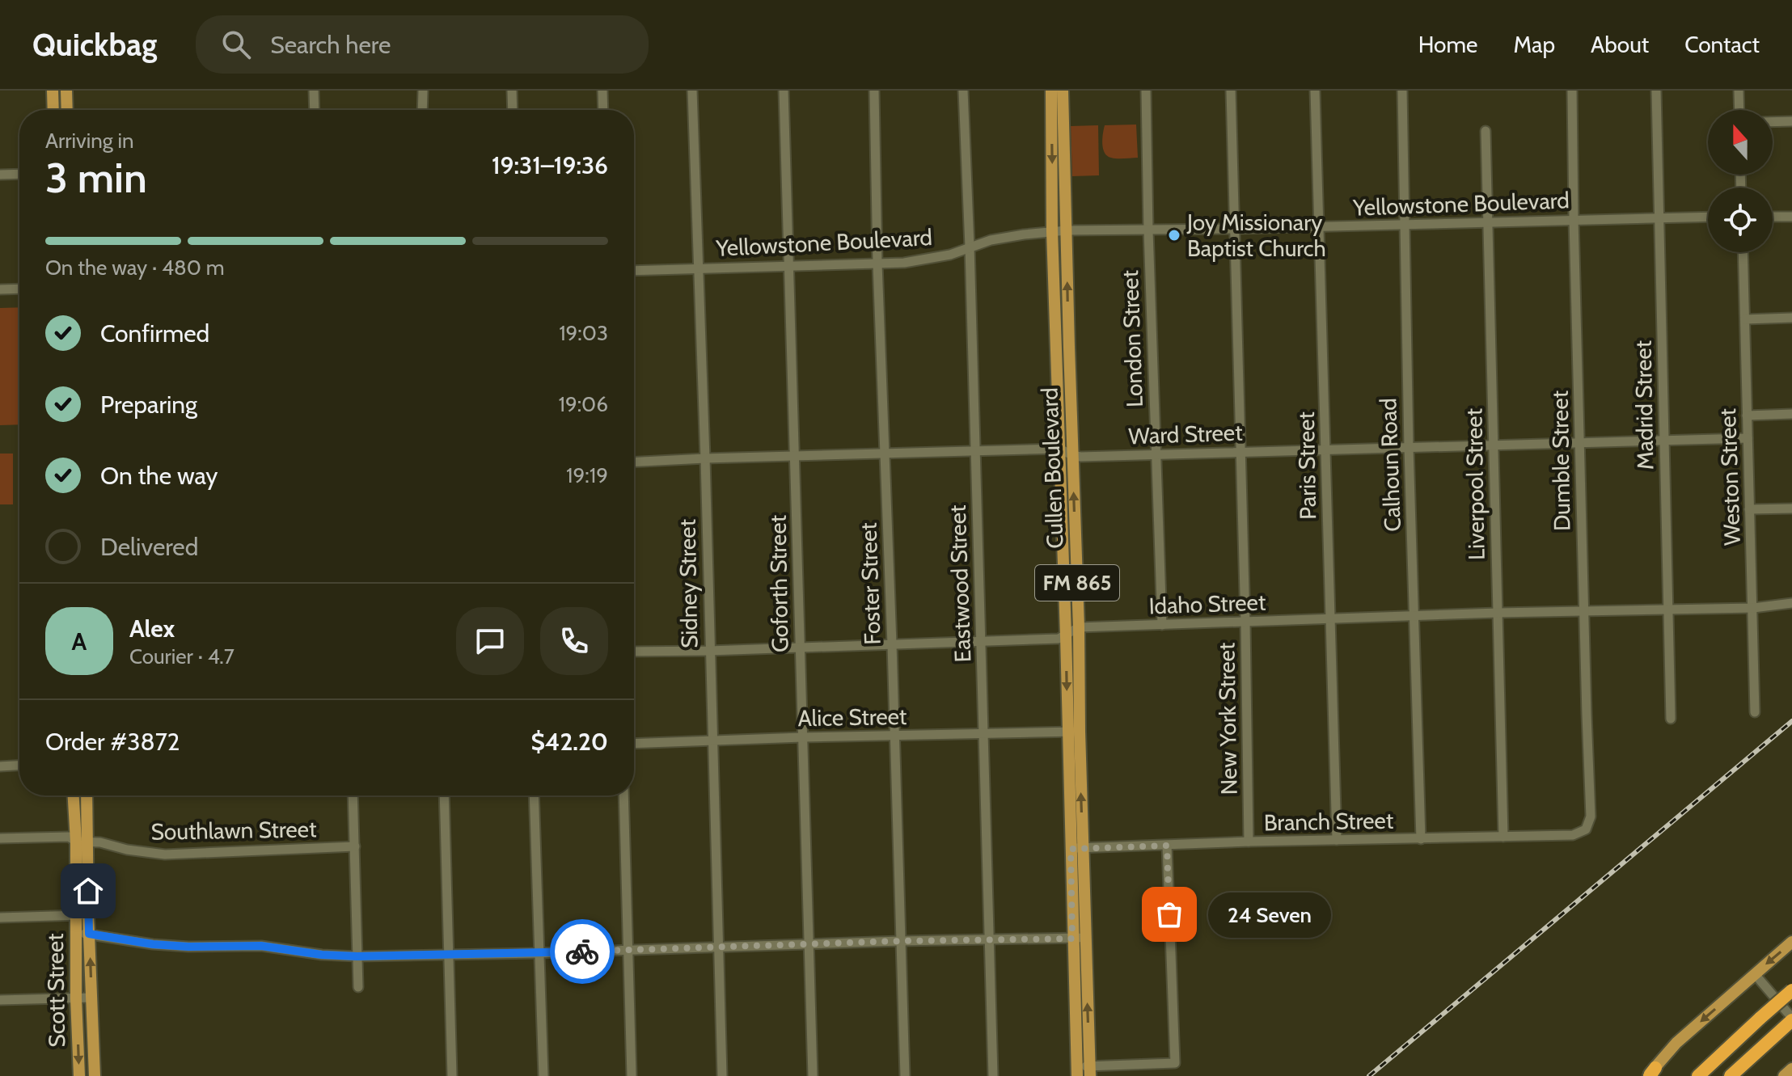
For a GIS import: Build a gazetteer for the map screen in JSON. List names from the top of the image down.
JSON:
{
  "streets": {
    "main road": ["Cullen Boulevard", "FM 865", "Scott Street"],
    "street": [
      "Yellowstone Boulevard",
      "London Street",
      "Madrid Street",
      "Ward Street",
      "Dumble Street",
      "Calhoun Road",
      "Paris Street",
      "Weston Street",
      "Liverpool Street",
      "Sidney Street",
      "Goforth Street",
      "Foster Street",
      "Eastwood Street",
      "Idaho Street",
      "Alice Street",
      "New York Street",
      "Branch Street",
      "Southlawn Street"
    ]
  },
  "crossings": [
    ["Yellowstone Boulevard", "London Street"],
    ["Yellowstone Boulevard", "Madrid Street"],
    ["Yellowstone Boulevard", "Dumble Street"],
    ["Yellowstone Boulevard", "Calhoun Road"],
    ["Yellowstone Boulevard", "Paris Street"],
    ["Yellowstone Boulevard", "Cullen Boulevard"],
    ["Yellowstone Boulevard", "Liverpool Street"],
    ["Yellowstone Boulevard", "Sidney Street"],
    ["Yellowstone Boulevard", "Goforth Street"],
    ["Yellowstone Boulevard", "Foster Street"],
    ["Yellowstone Boulevard", "Eastwood Street"],
    ["Yellowstone Boulevard", "New York Street"],
    ["London Street", "Ward Street"],
    ["London Street", "Idaho Street"],
    ["Madrid Street", "Ward Street"],
    ["Madrid Street", "Idaho Street"],
    ["Ward Street", "Dumble Street"],
    ["Ward Street", "Calhoun Road"],
    ["Ward Street", "Paris Street"],
    ["Ward Street", "Cullen Boulevard"],
    ["Ward Street", "Weston Street"],
    ["Ward Street", "Liverpool Street"],
    ["Ward Street", "Sidney Street"],
    ["Ward Street", "Goforth Street"],
    ["Ward Street", "Foster Street"],
    ["Ward Street", "Eastwood Street"],
    ["Ward Street", "New York Street"],
    ["Dumble Street", "Idaho Street"],
    ["Dumble Street", "Branch Street"],
    ["Calhoun Road", "Idaho Street"],
    ["Calhoun Road", "Branch Street"],
    ["Paris Street", "Idaho Street"],
    ["Paris Street", "Branch Street"],
    ["Cullen Boulevard", "Idaho Street"],
    ["Cullen Boulevard", "Alice Street"],
    ["Cullen Boulevard", "Branch Street"],
    ["Weston Street", "Idaho Street"],
    ["Liverpool Street", "Idaho Street"],
    ["Liverpool Street", "Branch Street"],
    ["Sidney Street", "Alice Street"],
    ["Goforth Street", "Alice Street"],
    ["Foster Street", "Alice Street"],
    ["Eastwood Street", "Alice Street"],
    ["Idaho Street", "New York Street"],
    ["New York Street", "Branch Street"],
    ["Southlawn Street", "Scott Street"]
  ],
  "places": ["Joy Missionary Baptist Church", "24 Seven"],
  "north": "top",
  "page": {
    "header": "Quickbag",
    "search": "Search here",
    "nav": [
      "Home",
      "Map",
      "About",
      "Contact"
    ],
    "heading": ["3 min", "Arriving in", "19:31–19:36"],
    "panel": [
      "Alex",
      "Courier · 4.7",
      "Order #3872",
      "$42.20"
    ],
    "bar": "On the way · 480 m",
    "list": [
      ["Confirmed", "19:03"],
      ["Preparing", "19:06"],
      ["On the way", "19:19"],
      "Delivered"
    ],
    "round": "A",
    "bubble": "24 Seven"
  }
}
